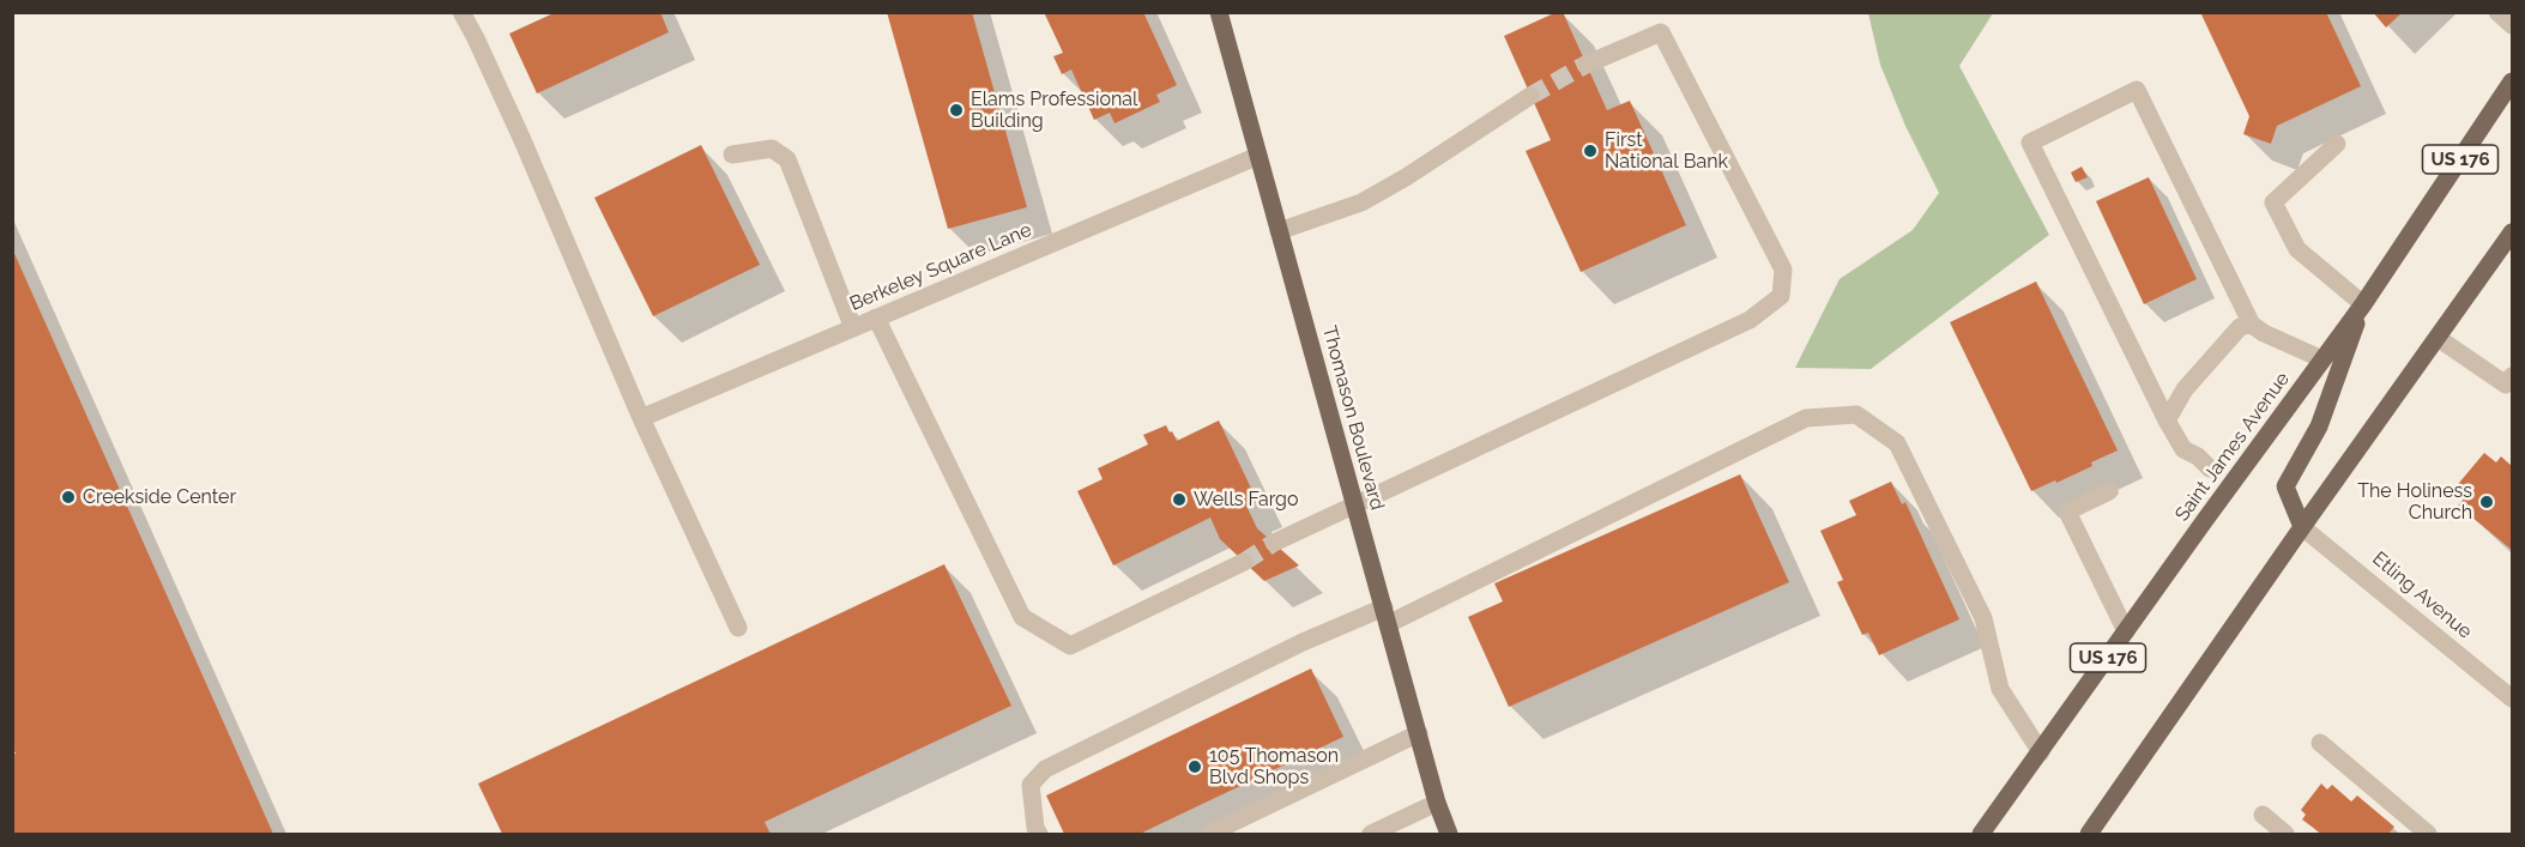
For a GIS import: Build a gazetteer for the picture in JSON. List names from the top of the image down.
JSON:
{
  "streets": {
    "main road": ["US 176", "Thomason Boulevard", "Saint James Avenue"],
    "street": ["Berkeley Square Lane", "Etling Avenue"]
  },
  "crossings": [
    ["Berkeley Square Lane", "Thomason Boulevard"]
  ],
  "places": [
    "Elams Professional Building",
    "First National Bank",
    "Creekside Center",
    "Wells Fargo",
    "The Holiness Church",
    "105 Thomason Blvd Shops"
  ]
}
